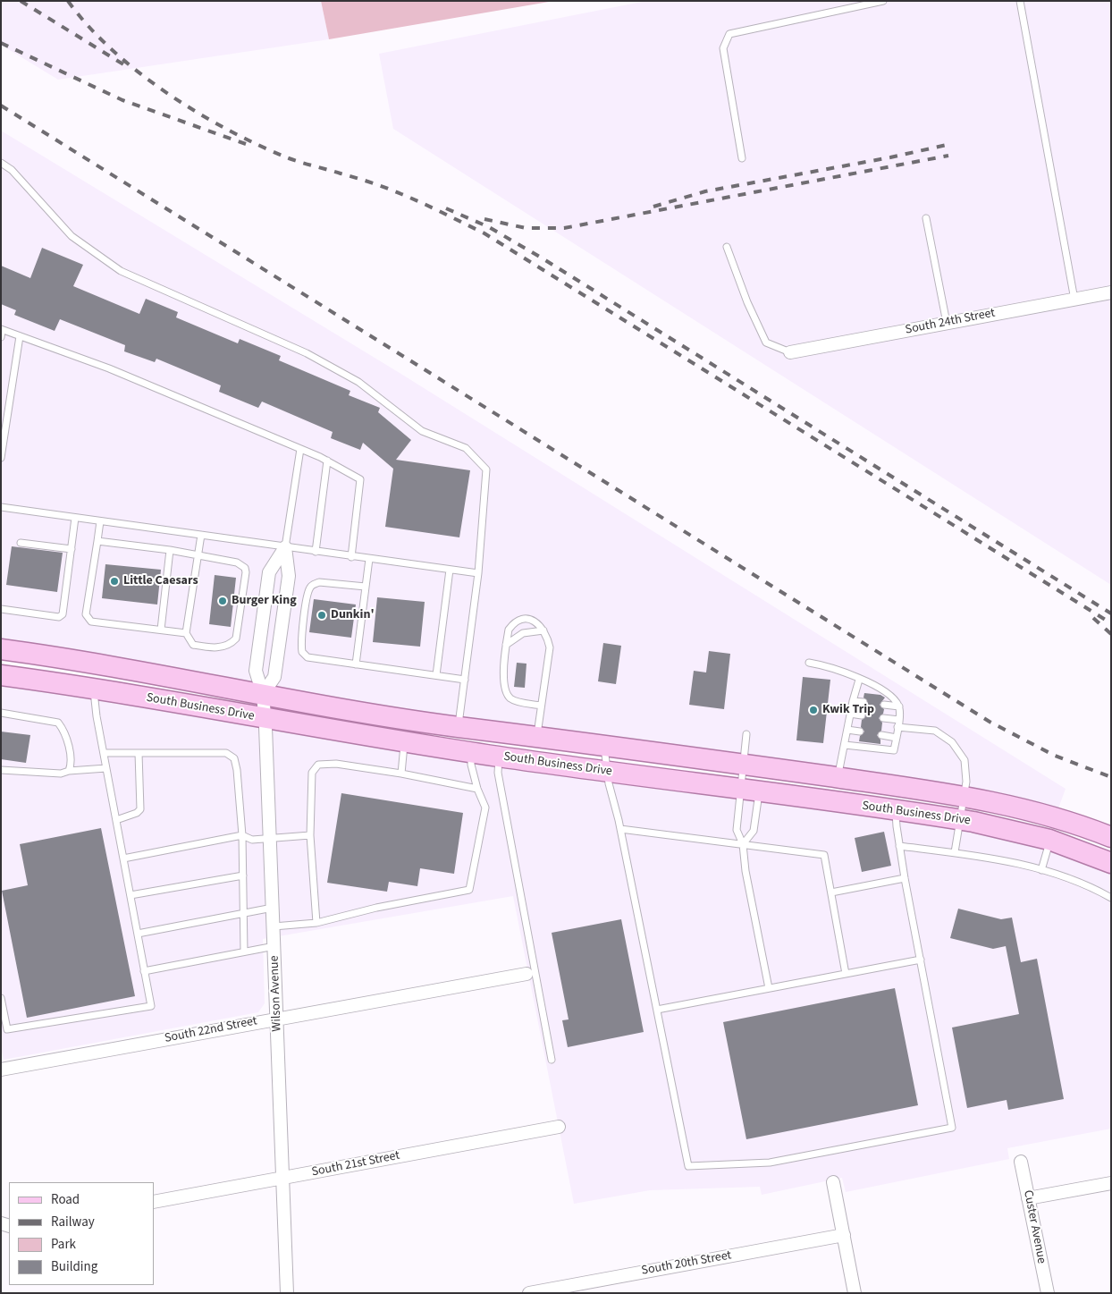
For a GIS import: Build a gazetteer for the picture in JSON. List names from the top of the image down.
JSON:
{
  "streets": {
    "main road": ["South Business Drive"],
    "street": [
      "South 24th Street",
      "Wilson Avenue",
      "South 22nd Street",
      "South 21st Street",
      "Custer Avenue",
      "South 20th Street"
    ]
  },
  "crossings": [
    ["South Business Drive", "Wilson Avenue"],
    ["Wilson Avenue", "South 22nd Street"],
    ["Wilson Avenue", "South 21st Street"]
  ],
  "places": [
    "Little Caesars",
    "Burger King",
    "Dunkin'",
    "Kwik Trip"
  ],
  "legend": [
    "Road",
    "Railway",
    "Park",
    "Building"
  ]
}
